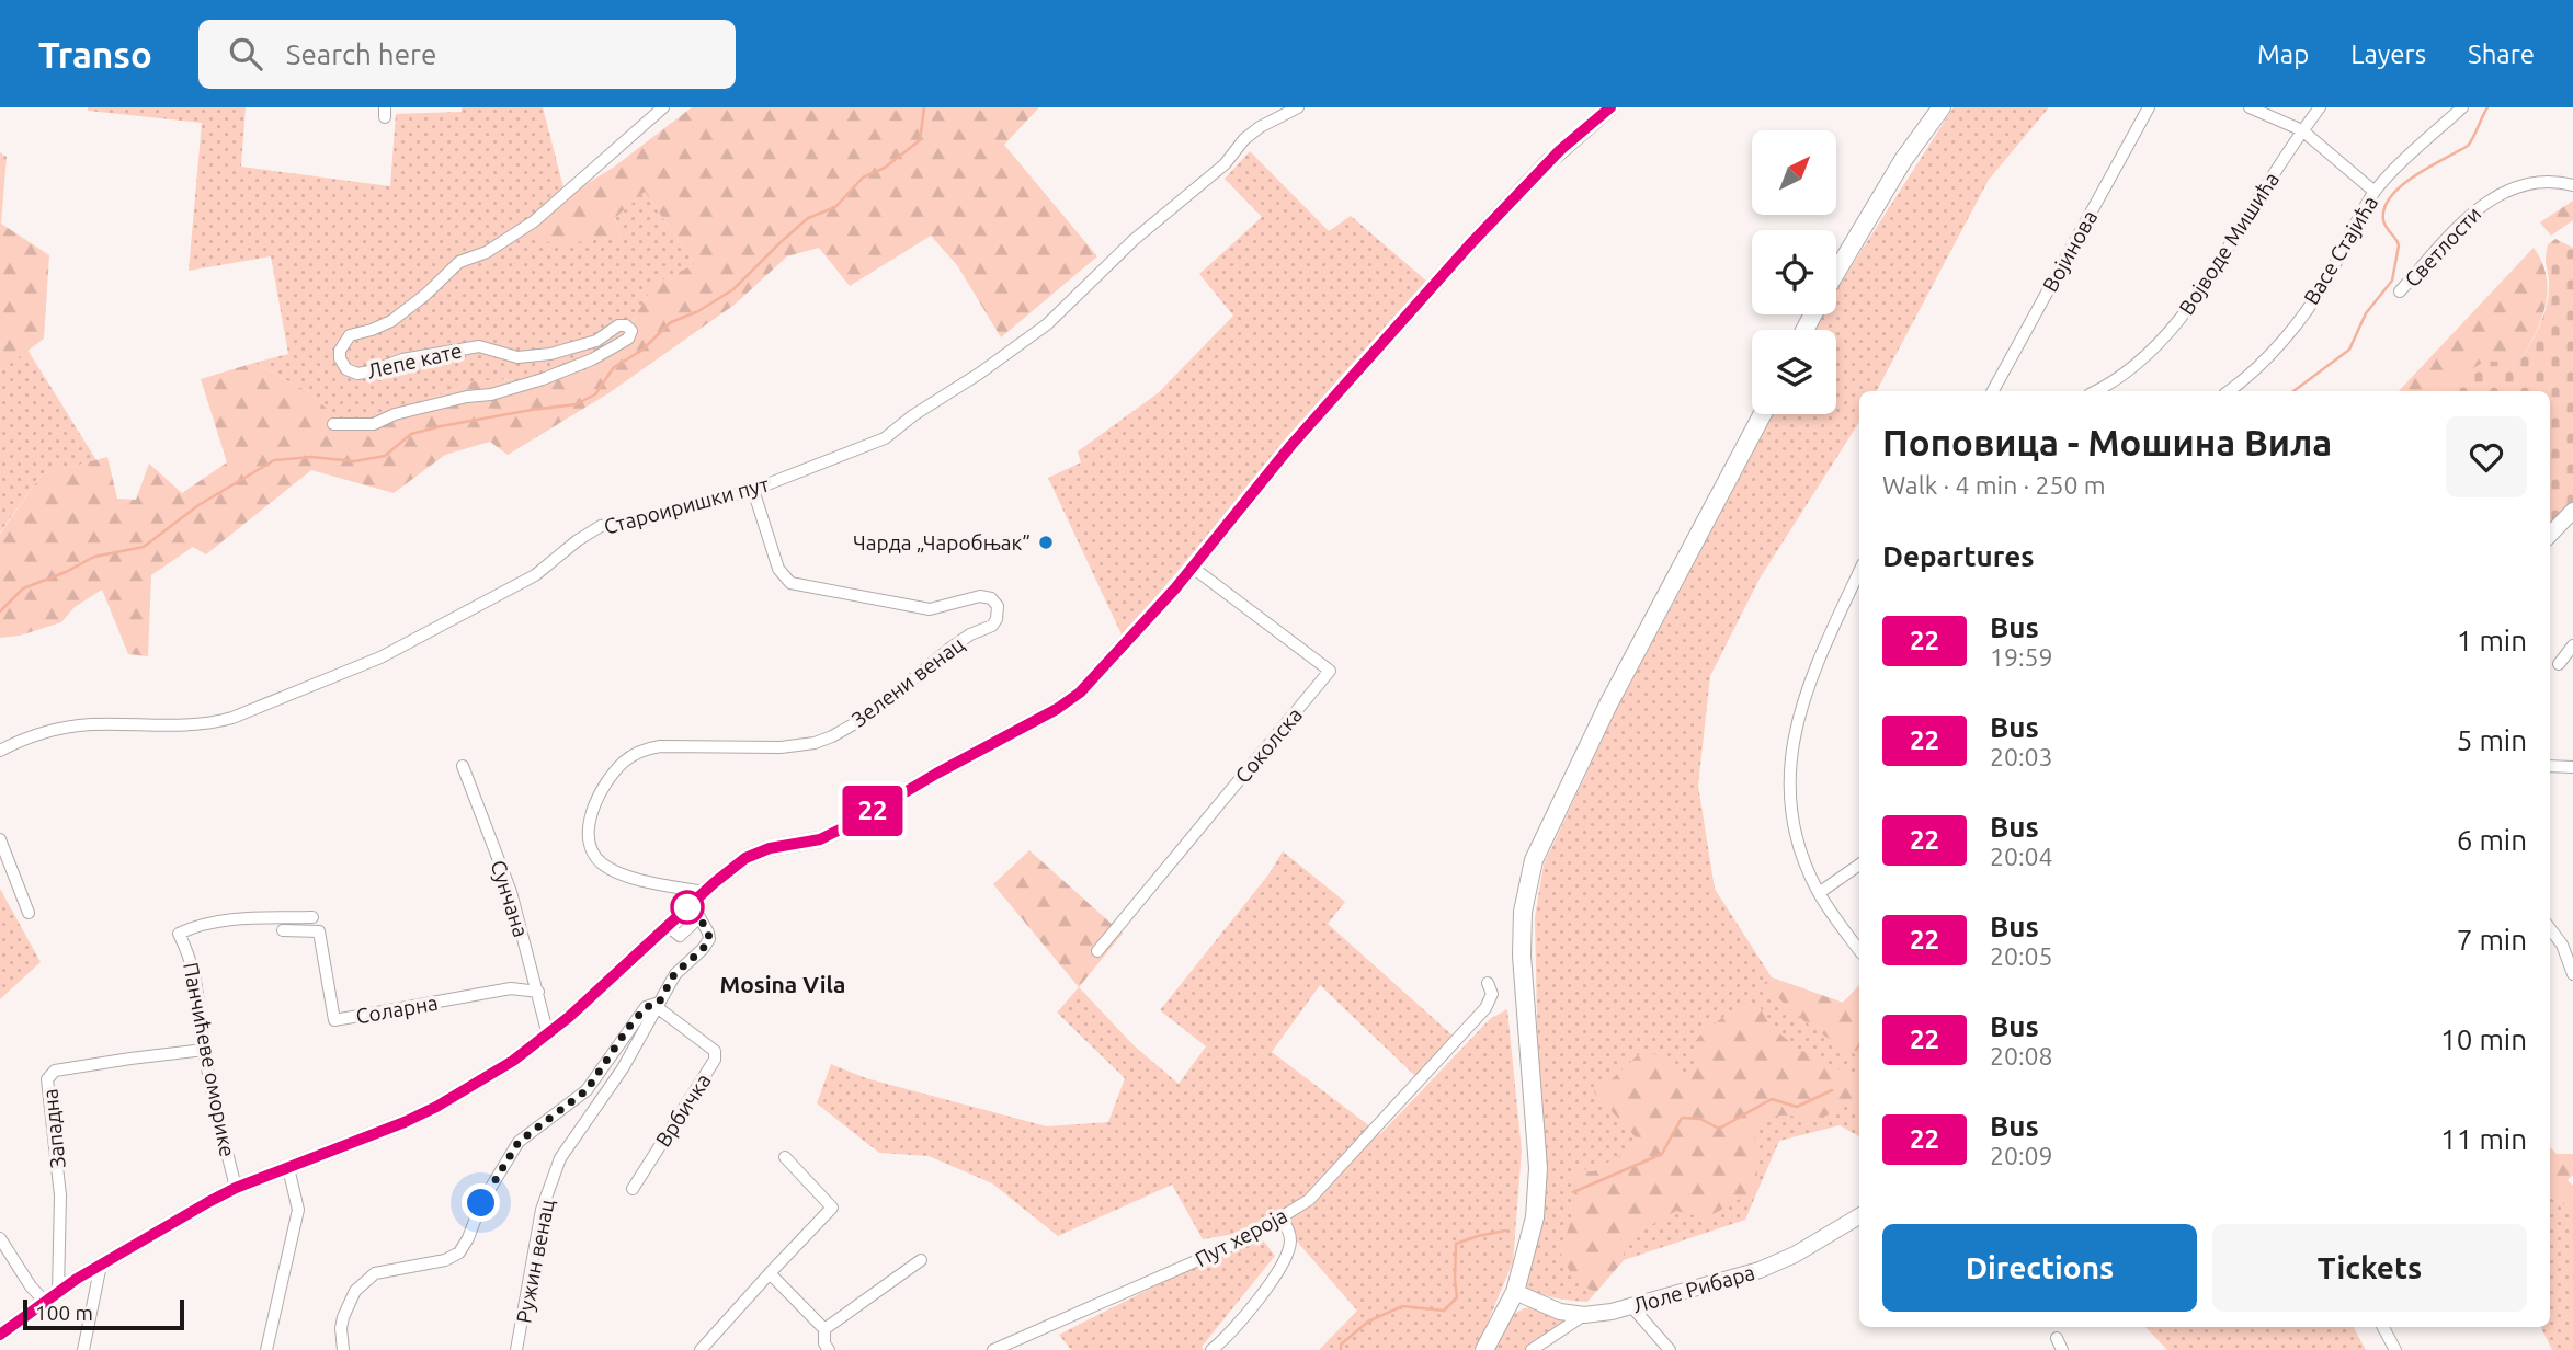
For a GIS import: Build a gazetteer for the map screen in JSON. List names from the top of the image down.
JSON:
{
  "streets": {
    "street": [
      "Војводе Мишића",
      "Светлости",
      "Васе Стајића",
      "Војинова",
      "Лепе кате",
      "Староиришки пут",
      "Зелени венац",
      "Соколска",
      "Сунчана",
      "Соларна",
      "Панчићеве оморике",
      "Врбичка",
      "Западна",
      "Пут хероја",
      "Ружин венац",
      "Лоле Рибара"
    ]
  },
  "crossings": [
    ["Староиришки пут", "Зелени венац"],
    ["Сунчана", "Соларна"],
    ["Панчићеве оморике", "Западна"],
    ["Врбичка", "Ружин венац"]
  ],
  "districts": ["Mosina Vila"],
  "places": ["Чарда „Чаробњак”"],
  "lines": ["bus line 22"],
  "scale_bar": "100 m",
  "north": "top right",
  "page": {
    "header": "Transo",
    "search": "Search here",
    "nav": ["Map", "Layers", "Share"],
    "on_map": "22",
    "heading": [
      ["Поповица - Мошина Вила", "Walk · 4 min · 250 m"],
      "Departures"
    ],
    "list": [
      {
        "mark": "22",
        "name": "Bus",
        "note": "19:59",
        "value": "1 min"
      },
      {
        "mark": "22",
        "name": "Bus",
        "note": "20:03",
        "value": "5 min"
      },
      {
        "mark": "22",
        "name": "Bus",
        "note": "20:04",
        "value": "6 min"
      },
      {
        "mark": "22",
        "name": "Bus",
        "note": "20:05",
        "value": "7 min"
      },
      {
        "mark": "22",
        "name": "Bus",
        "note": "20:08",
        "value": "10 min"
      },
      {
        "mark": "22",
        "name": "Bus",
        "note": "20:09",
        "value": "11 min"
      }
    ],
    "buttons": ["Directions", "Tickets"],
    "scale": "100 m"
  }
}
